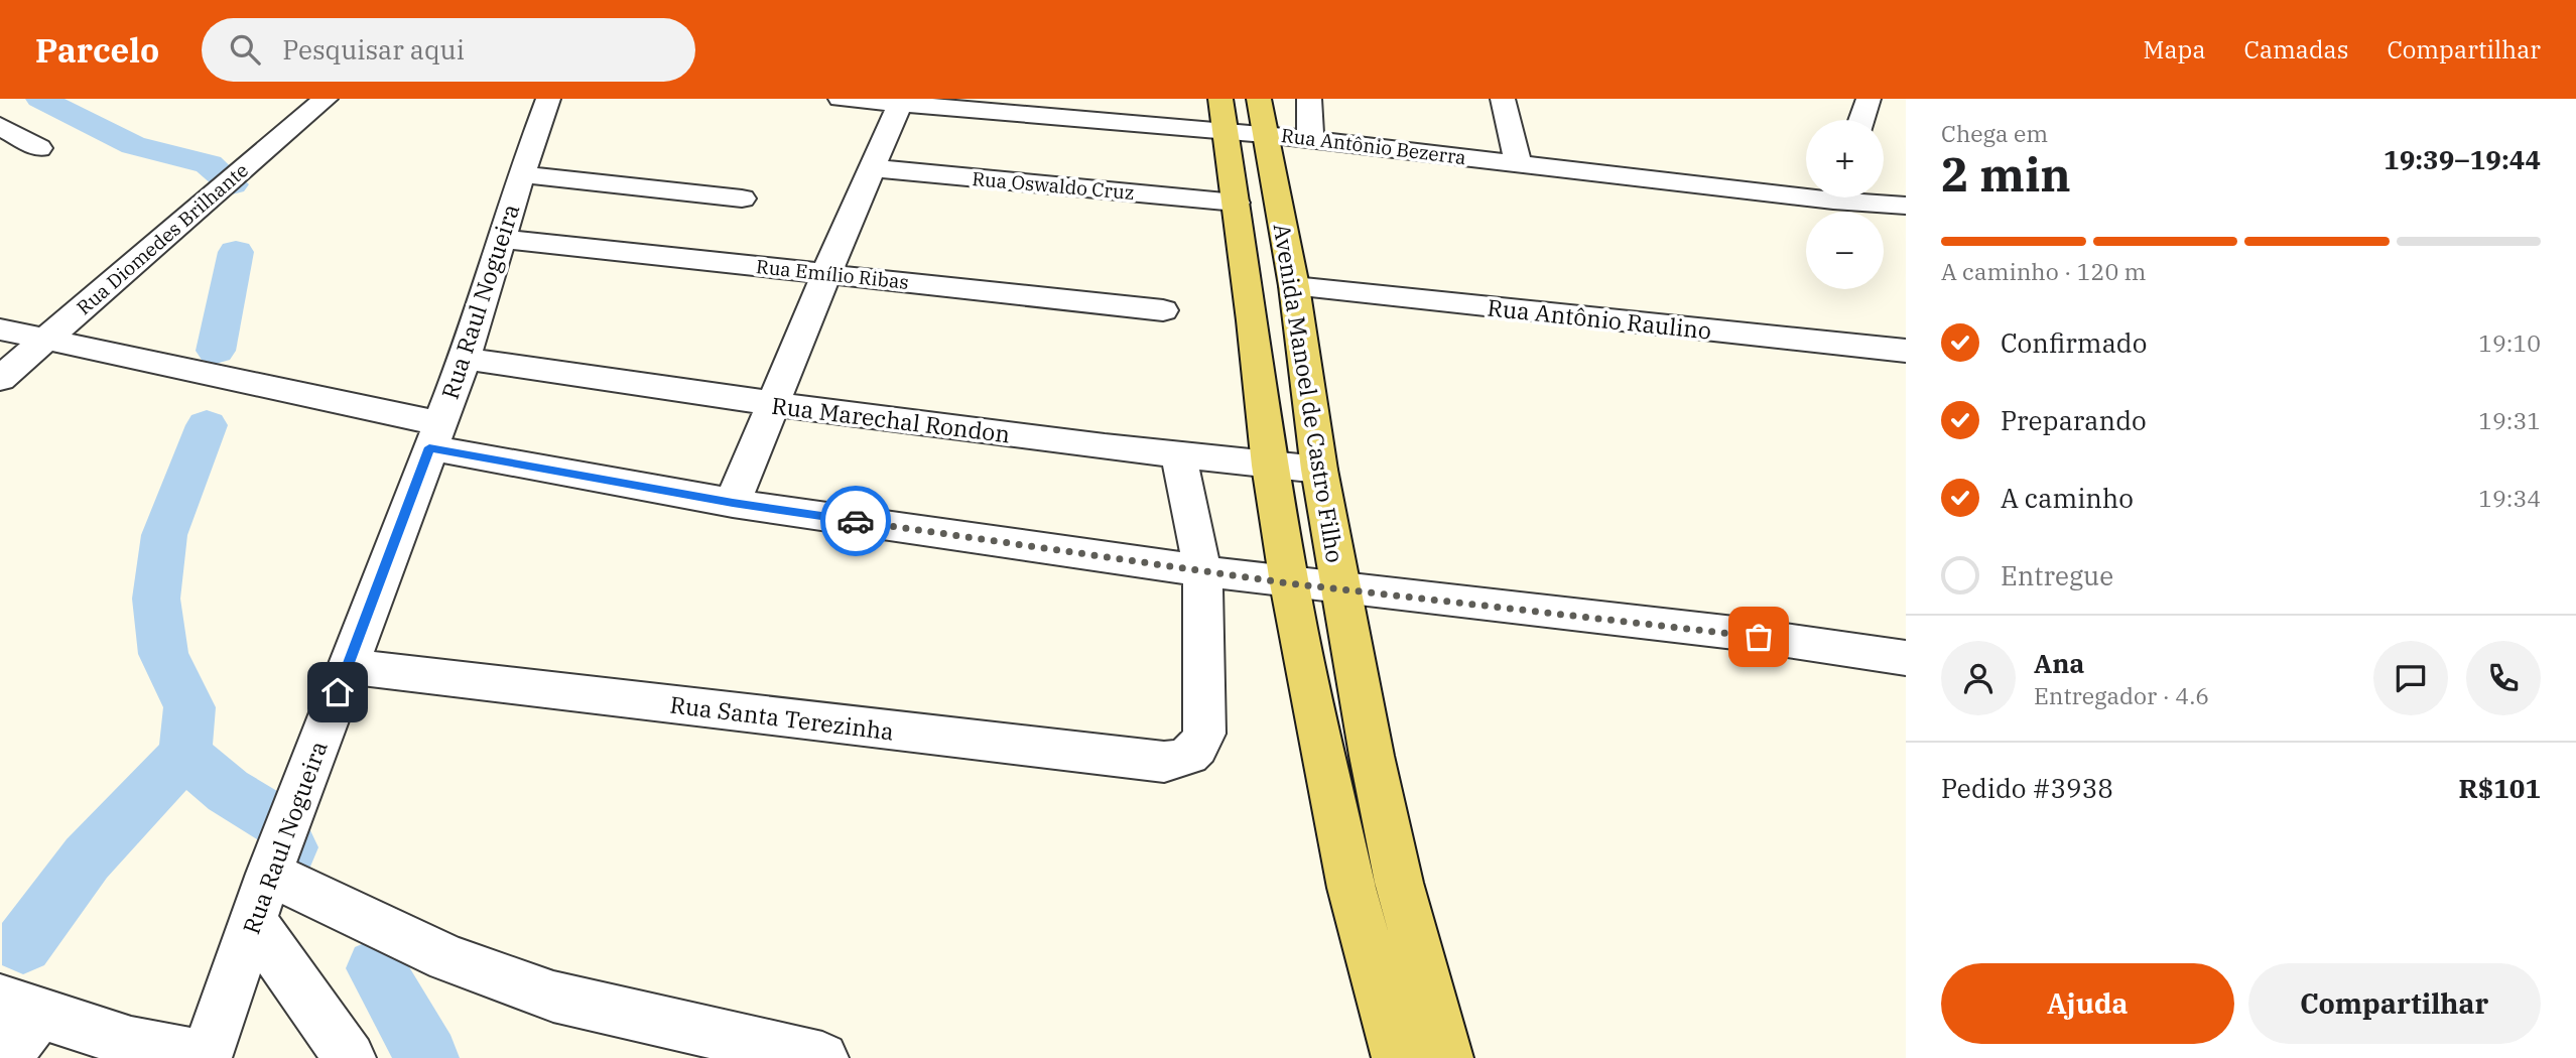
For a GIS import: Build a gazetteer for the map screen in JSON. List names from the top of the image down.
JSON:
{
  "streets": {
    "main road": ["Avenida Manoel de Castro Filho"],
    "street": [
      "Rua Antônio Bezerra",
      "Rua Oswaldo Cruz",
      "Rua Diomedes Brilhante",
      "Rua Emílio Ribas",
      "Rua Raul Nogueira",
      "Rua Antônio Raulino",
      "Rua Marechal Rondon",
      "Rua Santa Terezinha"
    ]
  },
  "crossings": [
    ["Rua Antônio Bezerra", "Avenida Manoel de Castro Filho"],
    ["Rua Oswaldo Cruz", "Avenida Manoel de Castro Filho"],
    ["Rua Emílio Ribas", "Rua Raul Nogueira"],
    ["Rua Raul Nogueira", "Rua Marechal Rondon"],
    ["Rua Raul Nogueira", "Rua Santa Terezinha"],
    ["Rua Antônio Raulino", "Avenida Manoel de Castro Filho"],
    ["Avenida Manoel de Castro Filho", "Rua Marechal Rondon"]
  ],
  "page": {
    "header": "Parcelo",
    "search": "Pesquisar aqui",
    "nav": ["Mapa", "Camadas", "Compartilhar"],
    "heading": ["2 min", "Chega em", "19:39–19:44"],
    "panel": [
      "Ana",
      "Entregador · 4.6",
      "Pedido #3938",
      "R$101"
    ],
    "map_buttons": ["+", "−"],
    "bar": "A caminho · 120 m",
    "list": [
      ["Confirmado", "19:10"],
      ["Preparando", "19:31"],
      ["A caminho", "19:34"],
      "Entregue"
    ],
    "buttons": ["Ajuda", "Compartilhar"]
  }
}
